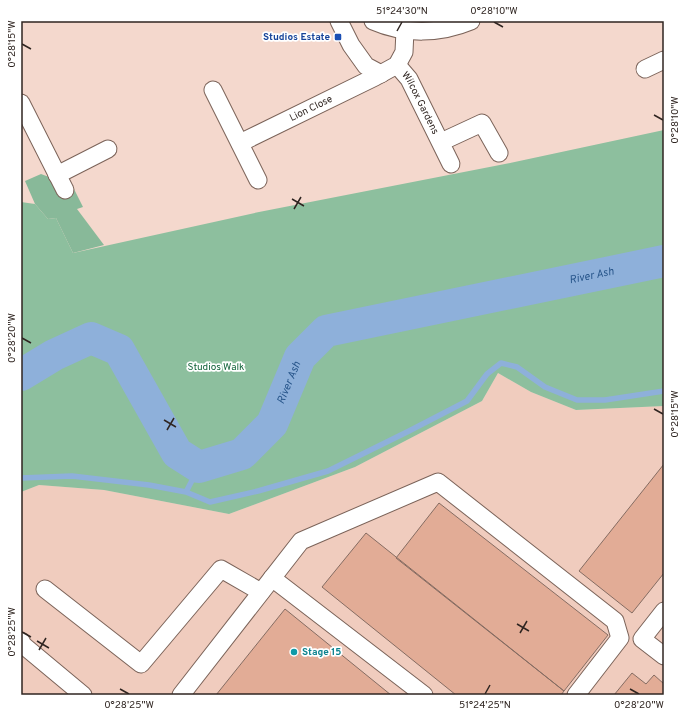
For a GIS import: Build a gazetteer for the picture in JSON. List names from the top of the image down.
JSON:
{
  "streets": {
    "street": ["Wilcox Gardens", "Lion Close"]
  },
  "crossings": [
    ["Wilcox Gardens", "Lion Close"]
  ],
  "water": ["River Ash"],
  "parks": ["Studios Walk"],
  "places": {
    "transit": ["Studios Estate"],
    "other": ["Stage 15"]
  },
  "coordinates": [
    "51°24'30\"N",
    "0°28'10\"W",
    "0°28'15\"W",
    "0°28'20\"W",
    "0°28'25\"W",
    "51°24'25\"N"
  ]
}
